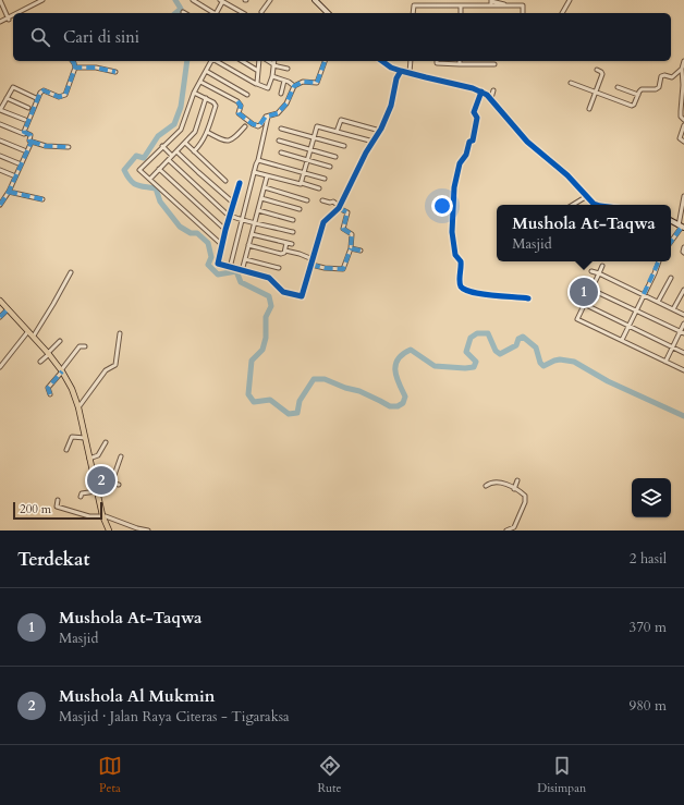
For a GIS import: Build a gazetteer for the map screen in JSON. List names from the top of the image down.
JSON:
{
  "scale_bar": "200 m",
  "page": {
    "search": "Cari di sini",
    "popup": ["Mushola At-Taqwa", "Masjid"],
    "pins": ["1", "2"],
    "scale": "200 m",
    "heading": ["Terdekat", "2 hasil"],
    "list": [
      {
        "mark": "1",
        "name": "Mushola At-Taqwa",
        "note": "Masjid",
        "value": "370 m"
      },
      {
        "mark": "2",
        "name": "Mushola Al Mukmin",
        "note": "Masjid · Jalan Raya Citeras - Tigaraksa",
        "value": "980 m"
      }
    ],
    "nav": ["Peta", "Rute", "Disimpan"]
  }
}
